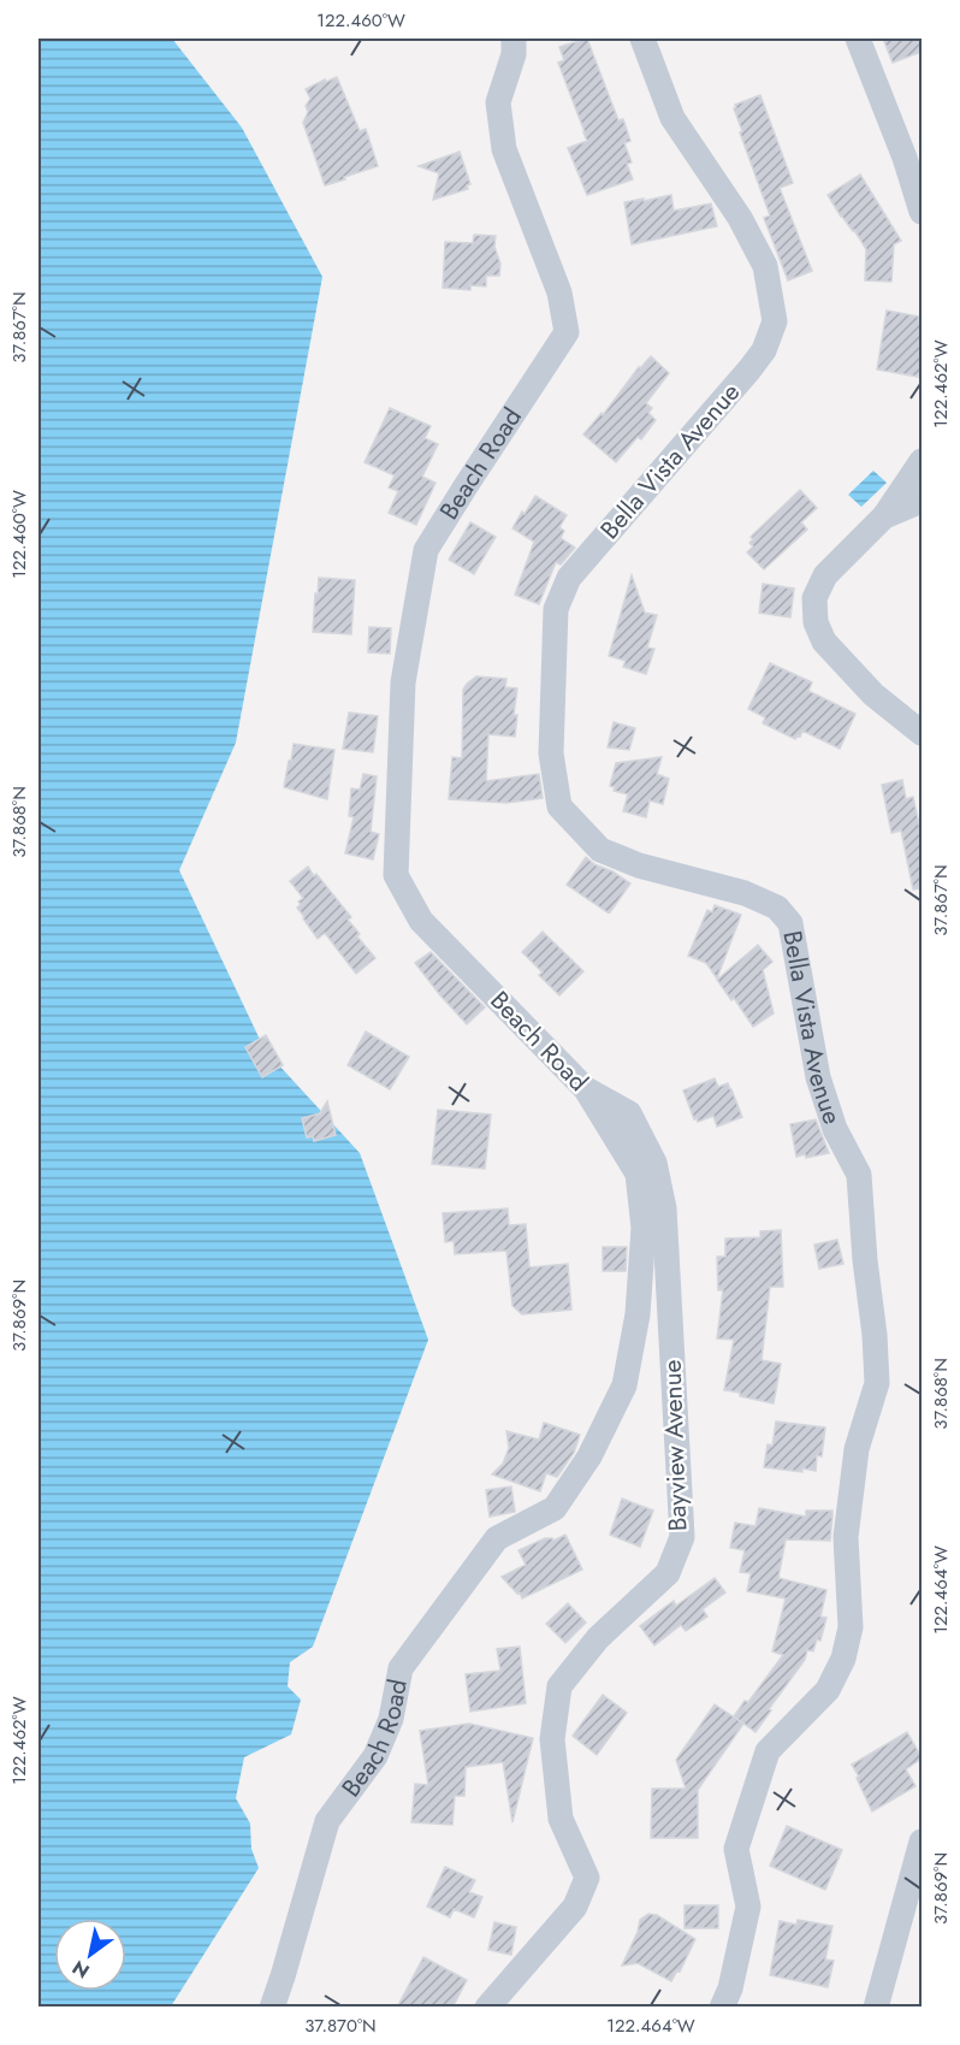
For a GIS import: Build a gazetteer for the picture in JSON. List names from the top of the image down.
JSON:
{
  "streets": {
    "street": ["Bella Vista Avenue", "Beach Road", "Bayview Avenue"]
  },
  "crossings": [
    ["Beach Road", "Bayview Avenue"]
  ],
  "north": "bottom left",
  "coordinates": [
    "122.460°W",
    "37.867°N",
    "122.462°W",
    "37.868°N",
    "37.869°N",
    "122.464°W",
    "37.870°N"
  ]
}
